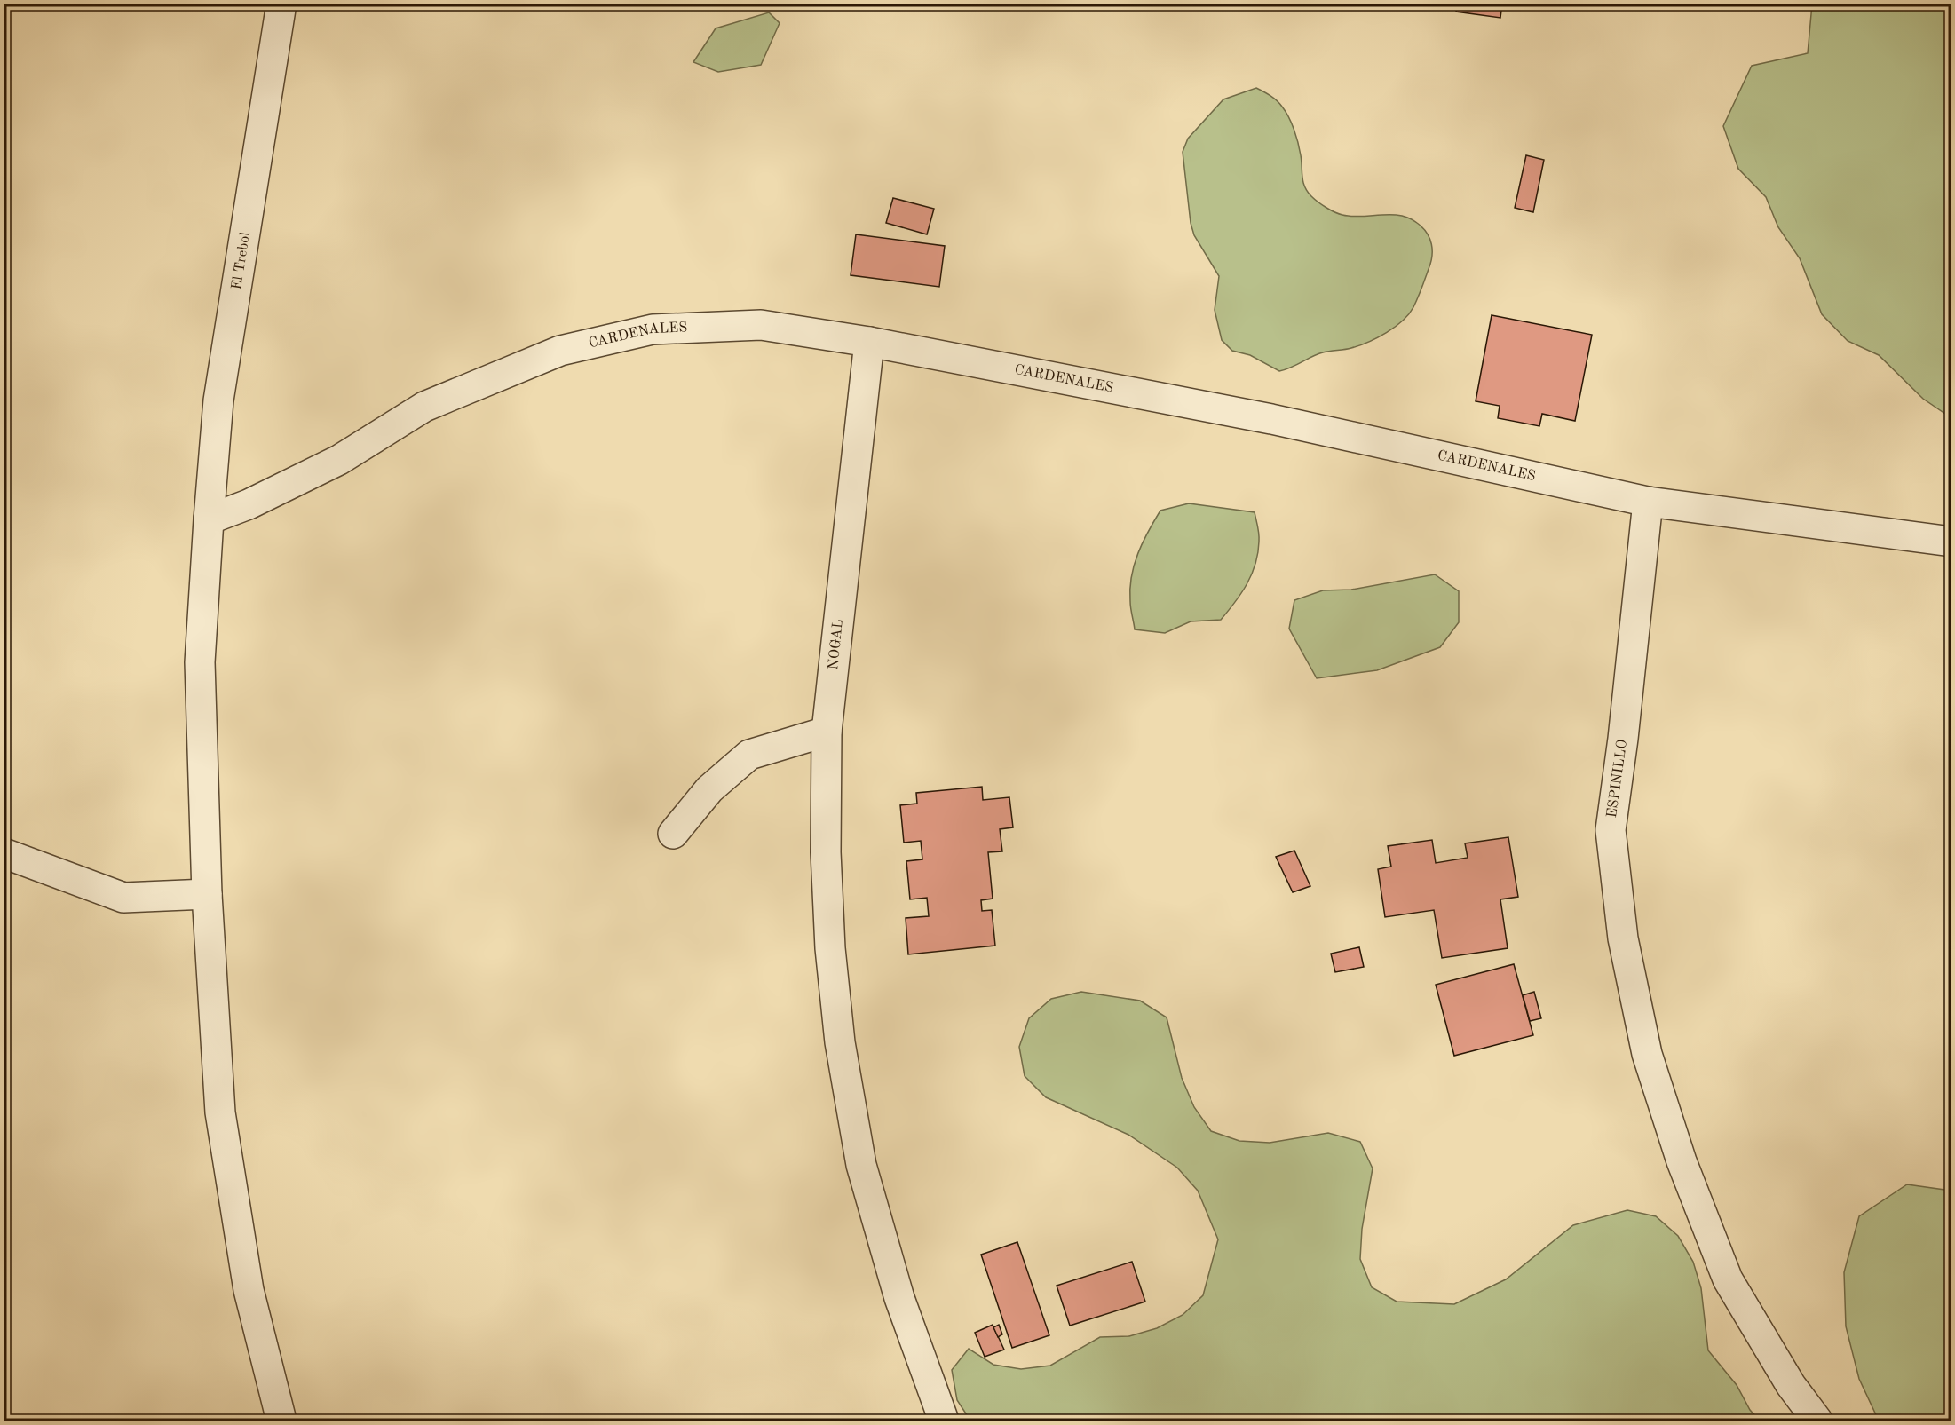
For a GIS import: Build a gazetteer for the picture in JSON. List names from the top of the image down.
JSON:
{
  "streets": {
    "street": [
      "El Trebol",
      "CARDENALES",
      "NOGAL",
      "ESPINILLO"
    ]
  },
  "crossings": [
    ["El Trebol", "CARDENALES"],
    ["CARDENALES", "NOGAL"],
    ["CARDENALES", "ESPINILLO"]
  ]
}
